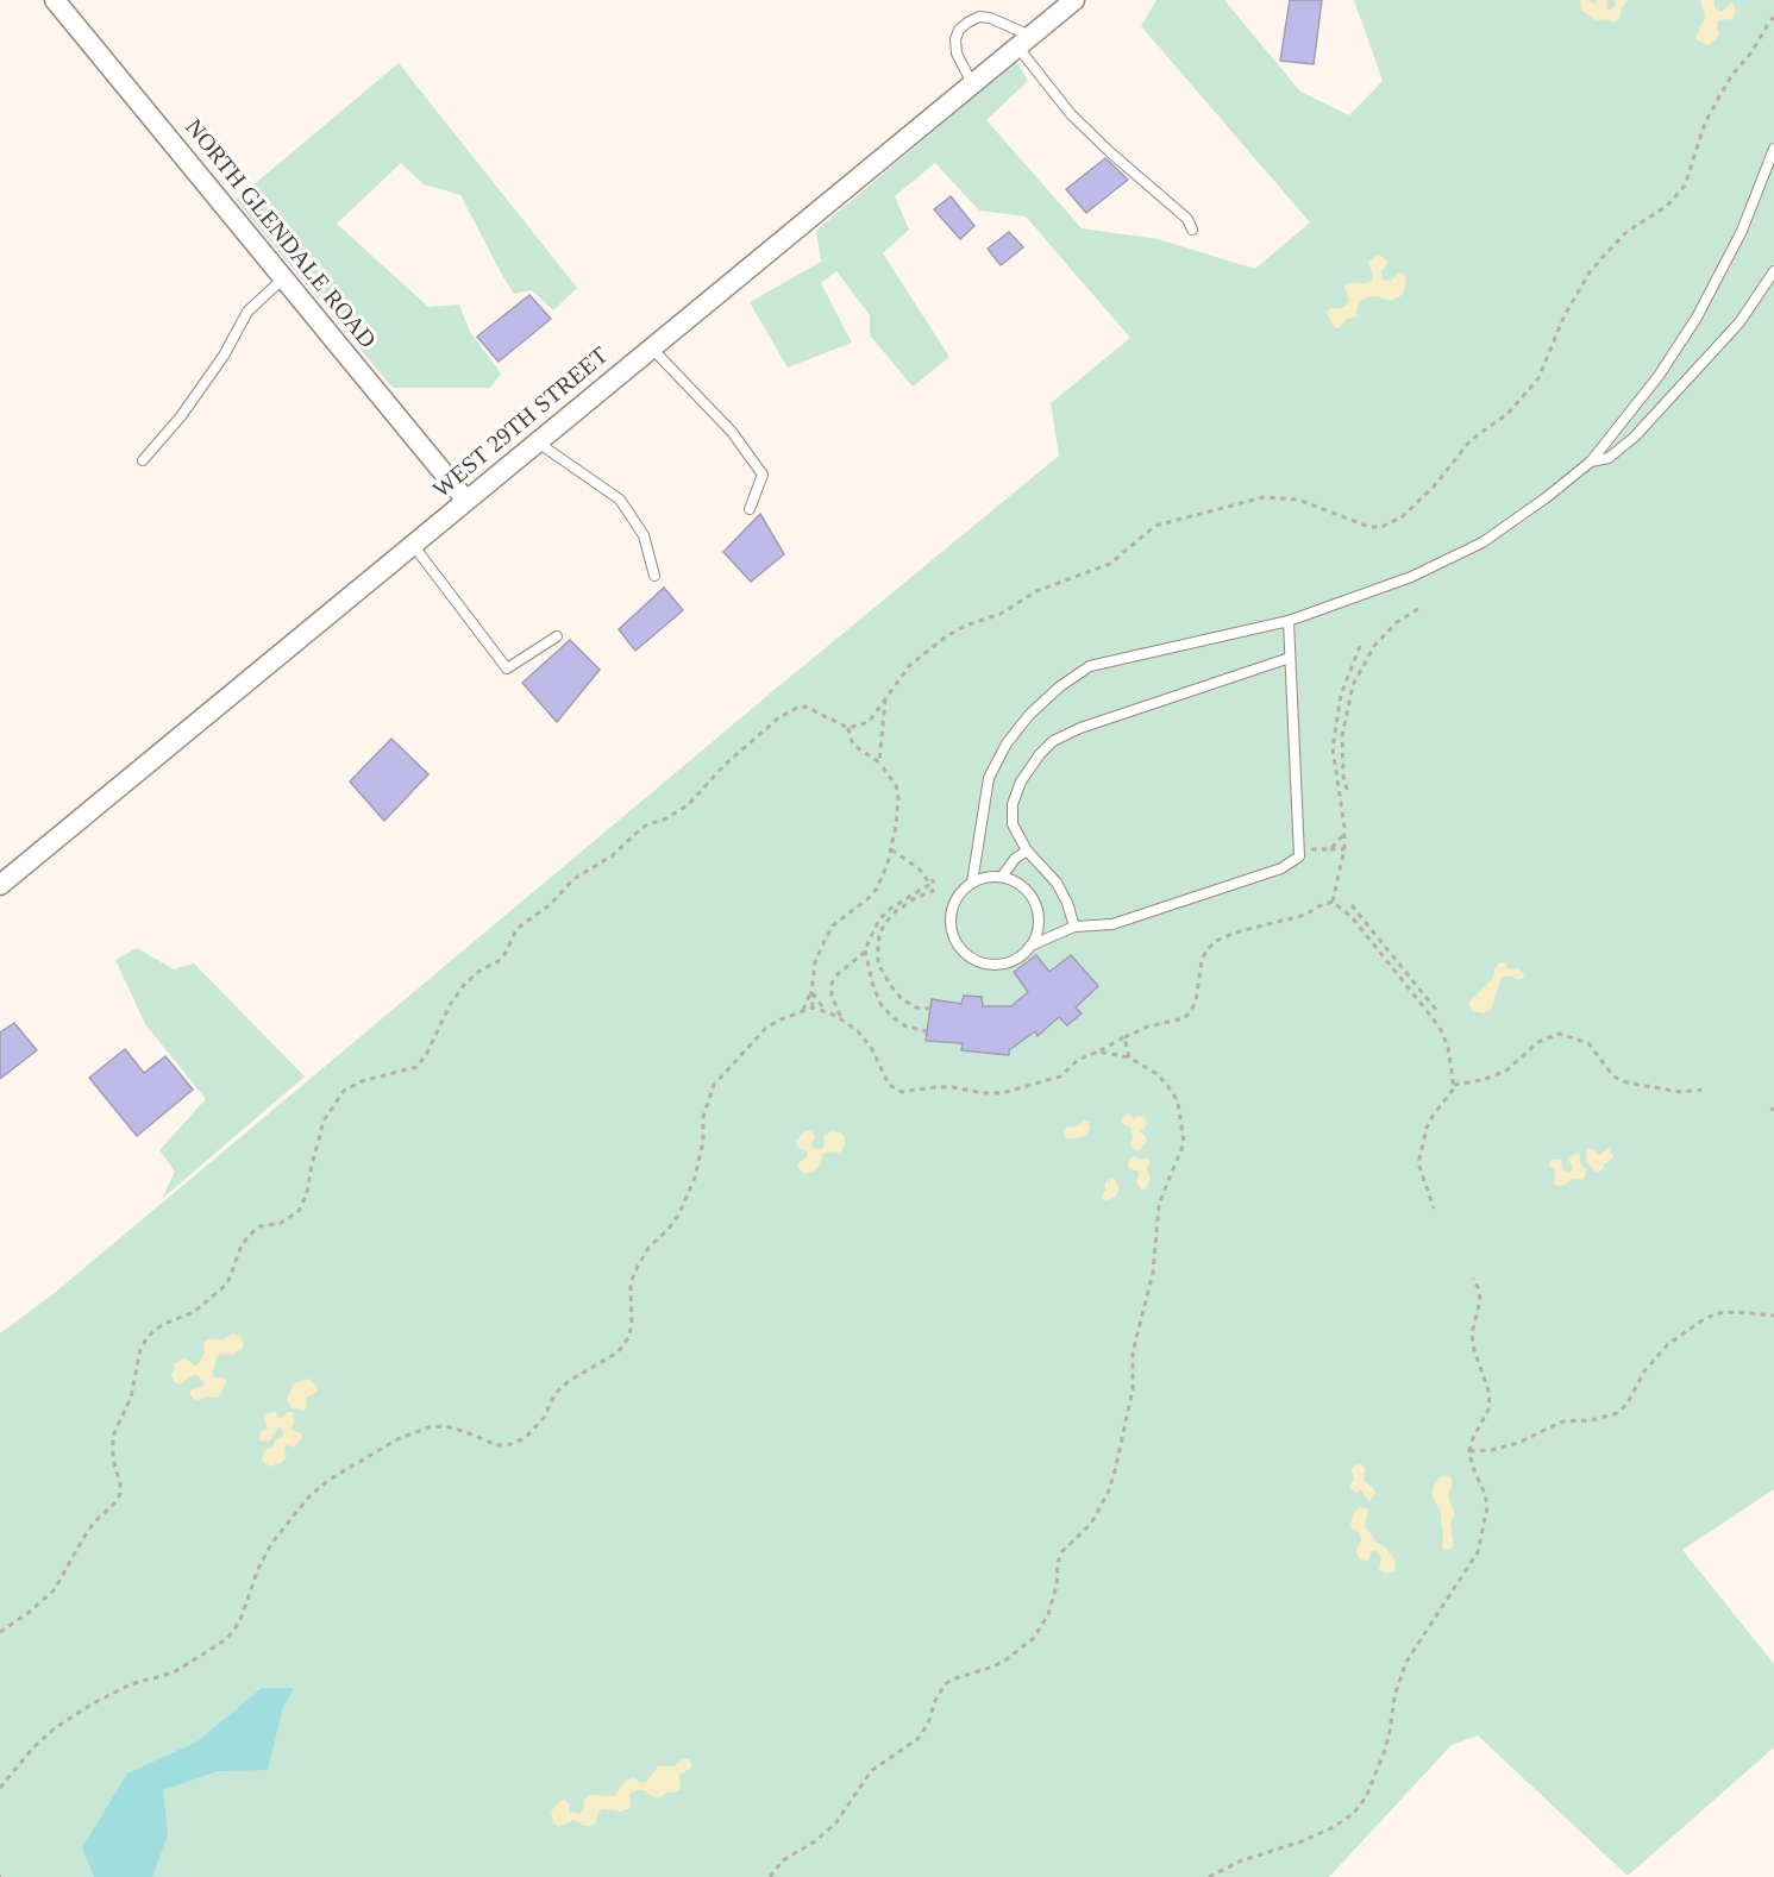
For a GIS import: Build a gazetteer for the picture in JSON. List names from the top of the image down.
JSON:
{
  "streets": {
    "street": ["NORTH GLENDALE ROAD", "WEST 29TH STREET"]
  },
  "crossings": [
    ["NORTH GLENDALE ROAD", "WEST 29TH STREET"]
  ]
}
